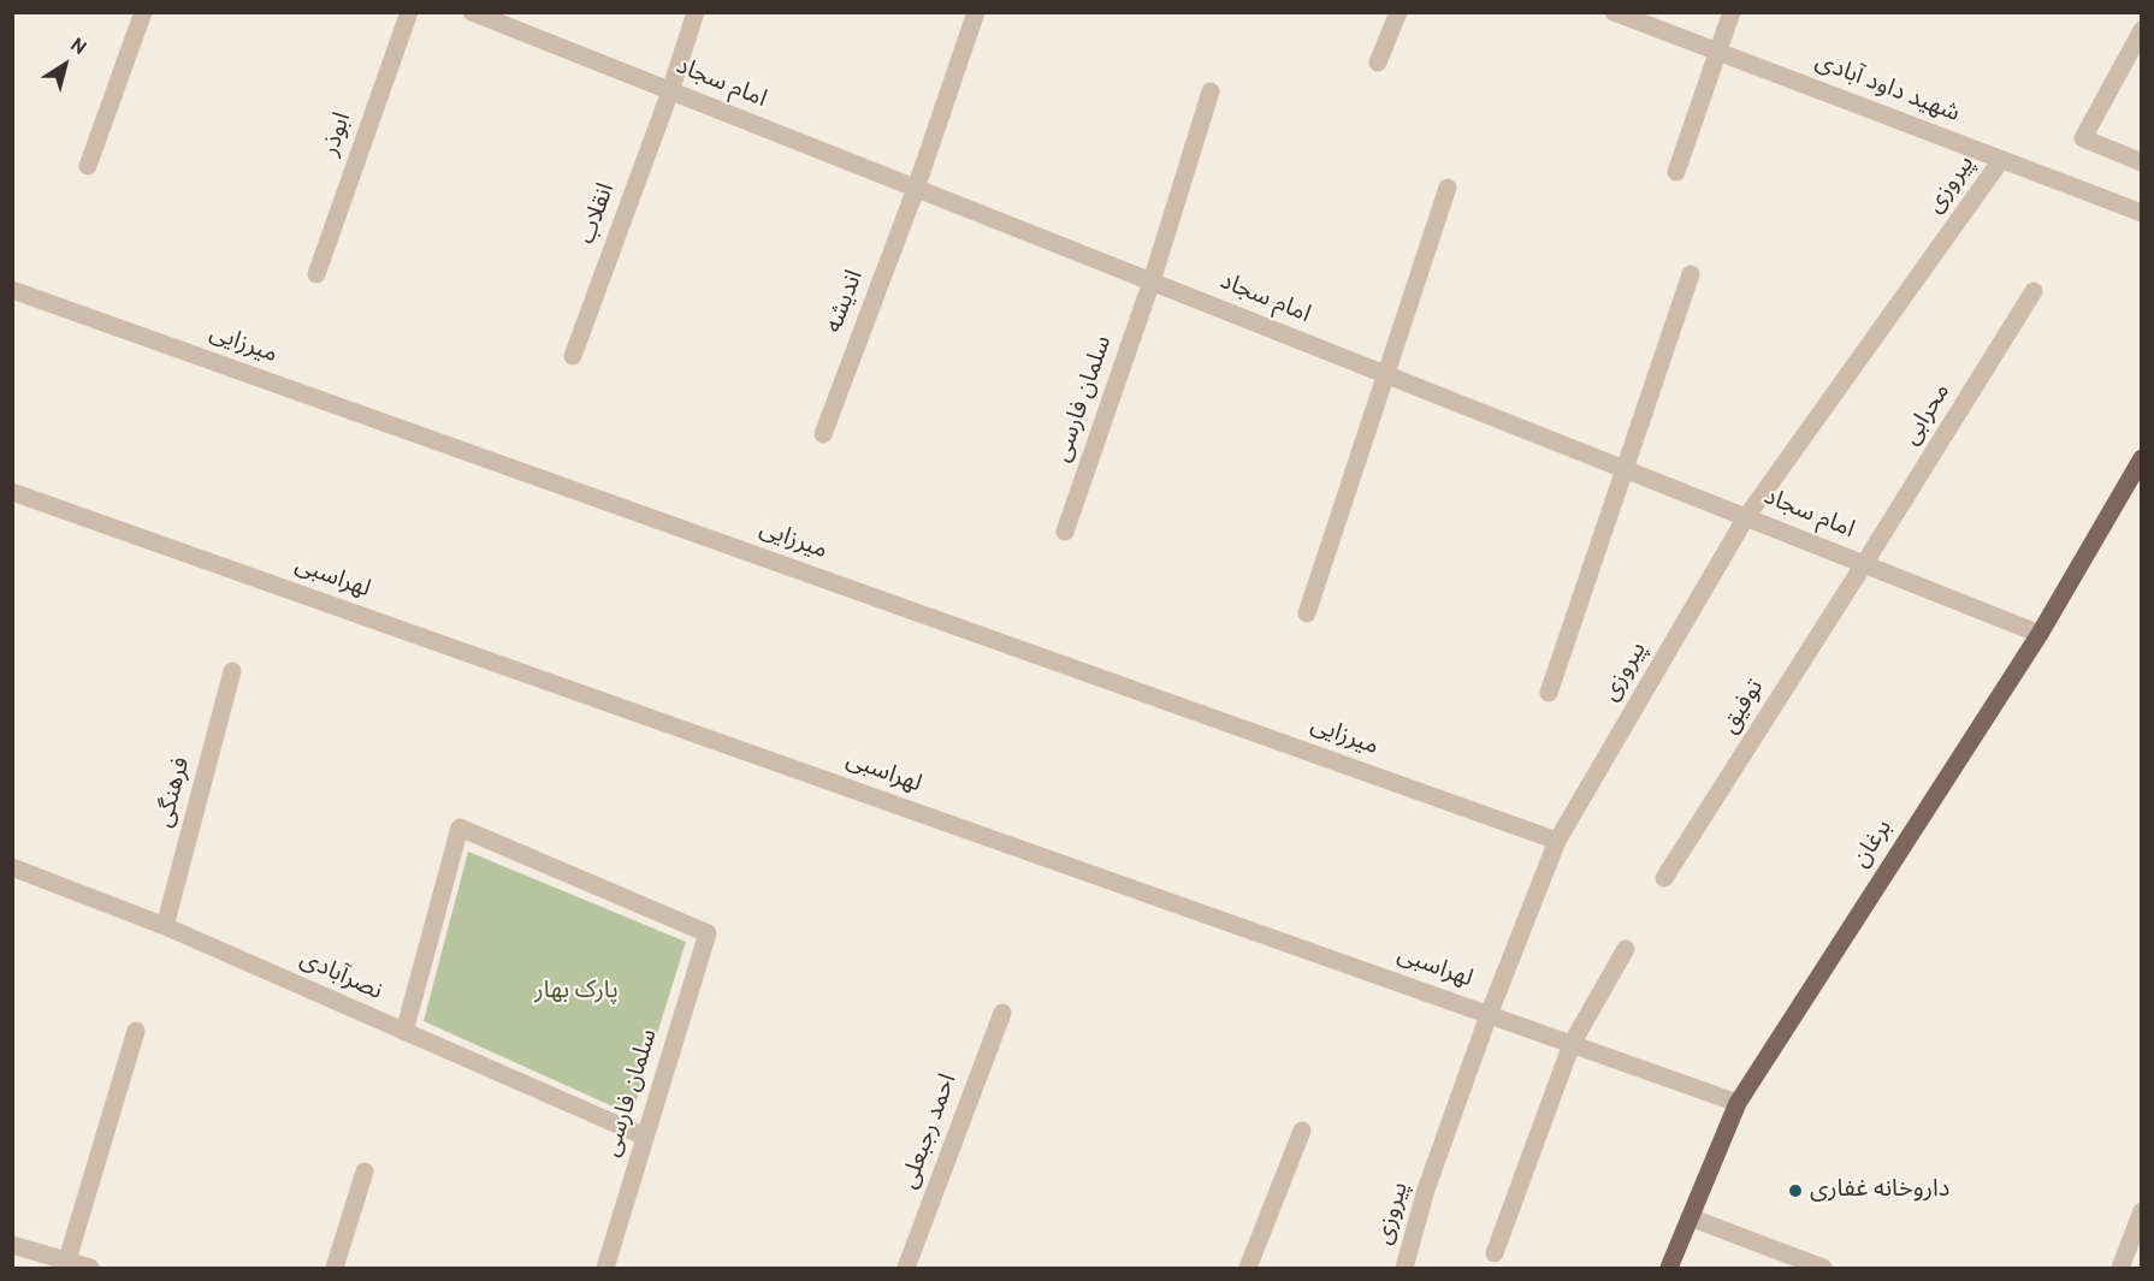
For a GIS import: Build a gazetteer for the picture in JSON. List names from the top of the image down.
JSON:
{
  "streets": {
    "main road": ["برغان"],
    "street": [
      "امام سجاد",
      "شهید داود آبادی",
      "ابوذر",
      "پیروزی",
      "انقلاب",
      "اندیشه",
      "میرزایی",
      "سلمان فارسی",
      "محرابی",
      "لهراسبی",
      "توفیق",
      "فرهنگی",
      "نصرآبادی",
      "احمد رجبعلی"
    ]
  },
  "crossings": [
    ["امام سجاد", "پیروزی"],
    ["امام سجاد", "انقلاب"],
    ["امام سجاد", "اندیشه"],
    ["امام سجاد", "سلمان فارسی"],
    ["امام سجاد", "محرابی"],
    ["امام سجاد", "توفیق"],
    ["امام سجاد", "برغان"],
    ["شهید داود آبادی", "پیروزی"],
    ["پیروزی", "میرزایی"],
    ["پیروزی", "لهراسبی"],
    ["سلمان فارسی", "نصرآبادی"],
    ["محرابی", "توفیق"],
    ["لهراسبی", "برغان"],
    ["فرهنگی", "نصرآبادی"]
  ],
  "parks": ["پارک‌ بهار"],
  "places": ["داروخانه غفاری"],
  "north": "top right"
}
